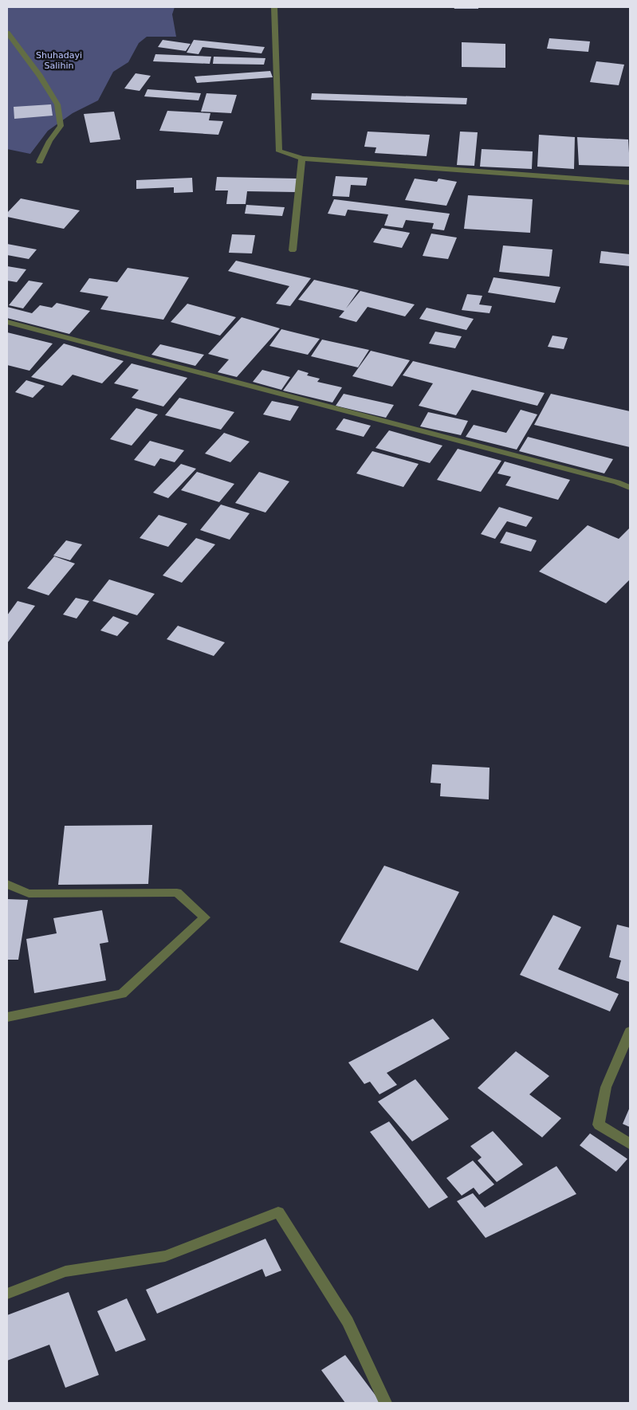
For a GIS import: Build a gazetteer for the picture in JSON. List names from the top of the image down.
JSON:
{
  "parks": ["Shuhadayi Salihin"]
}
